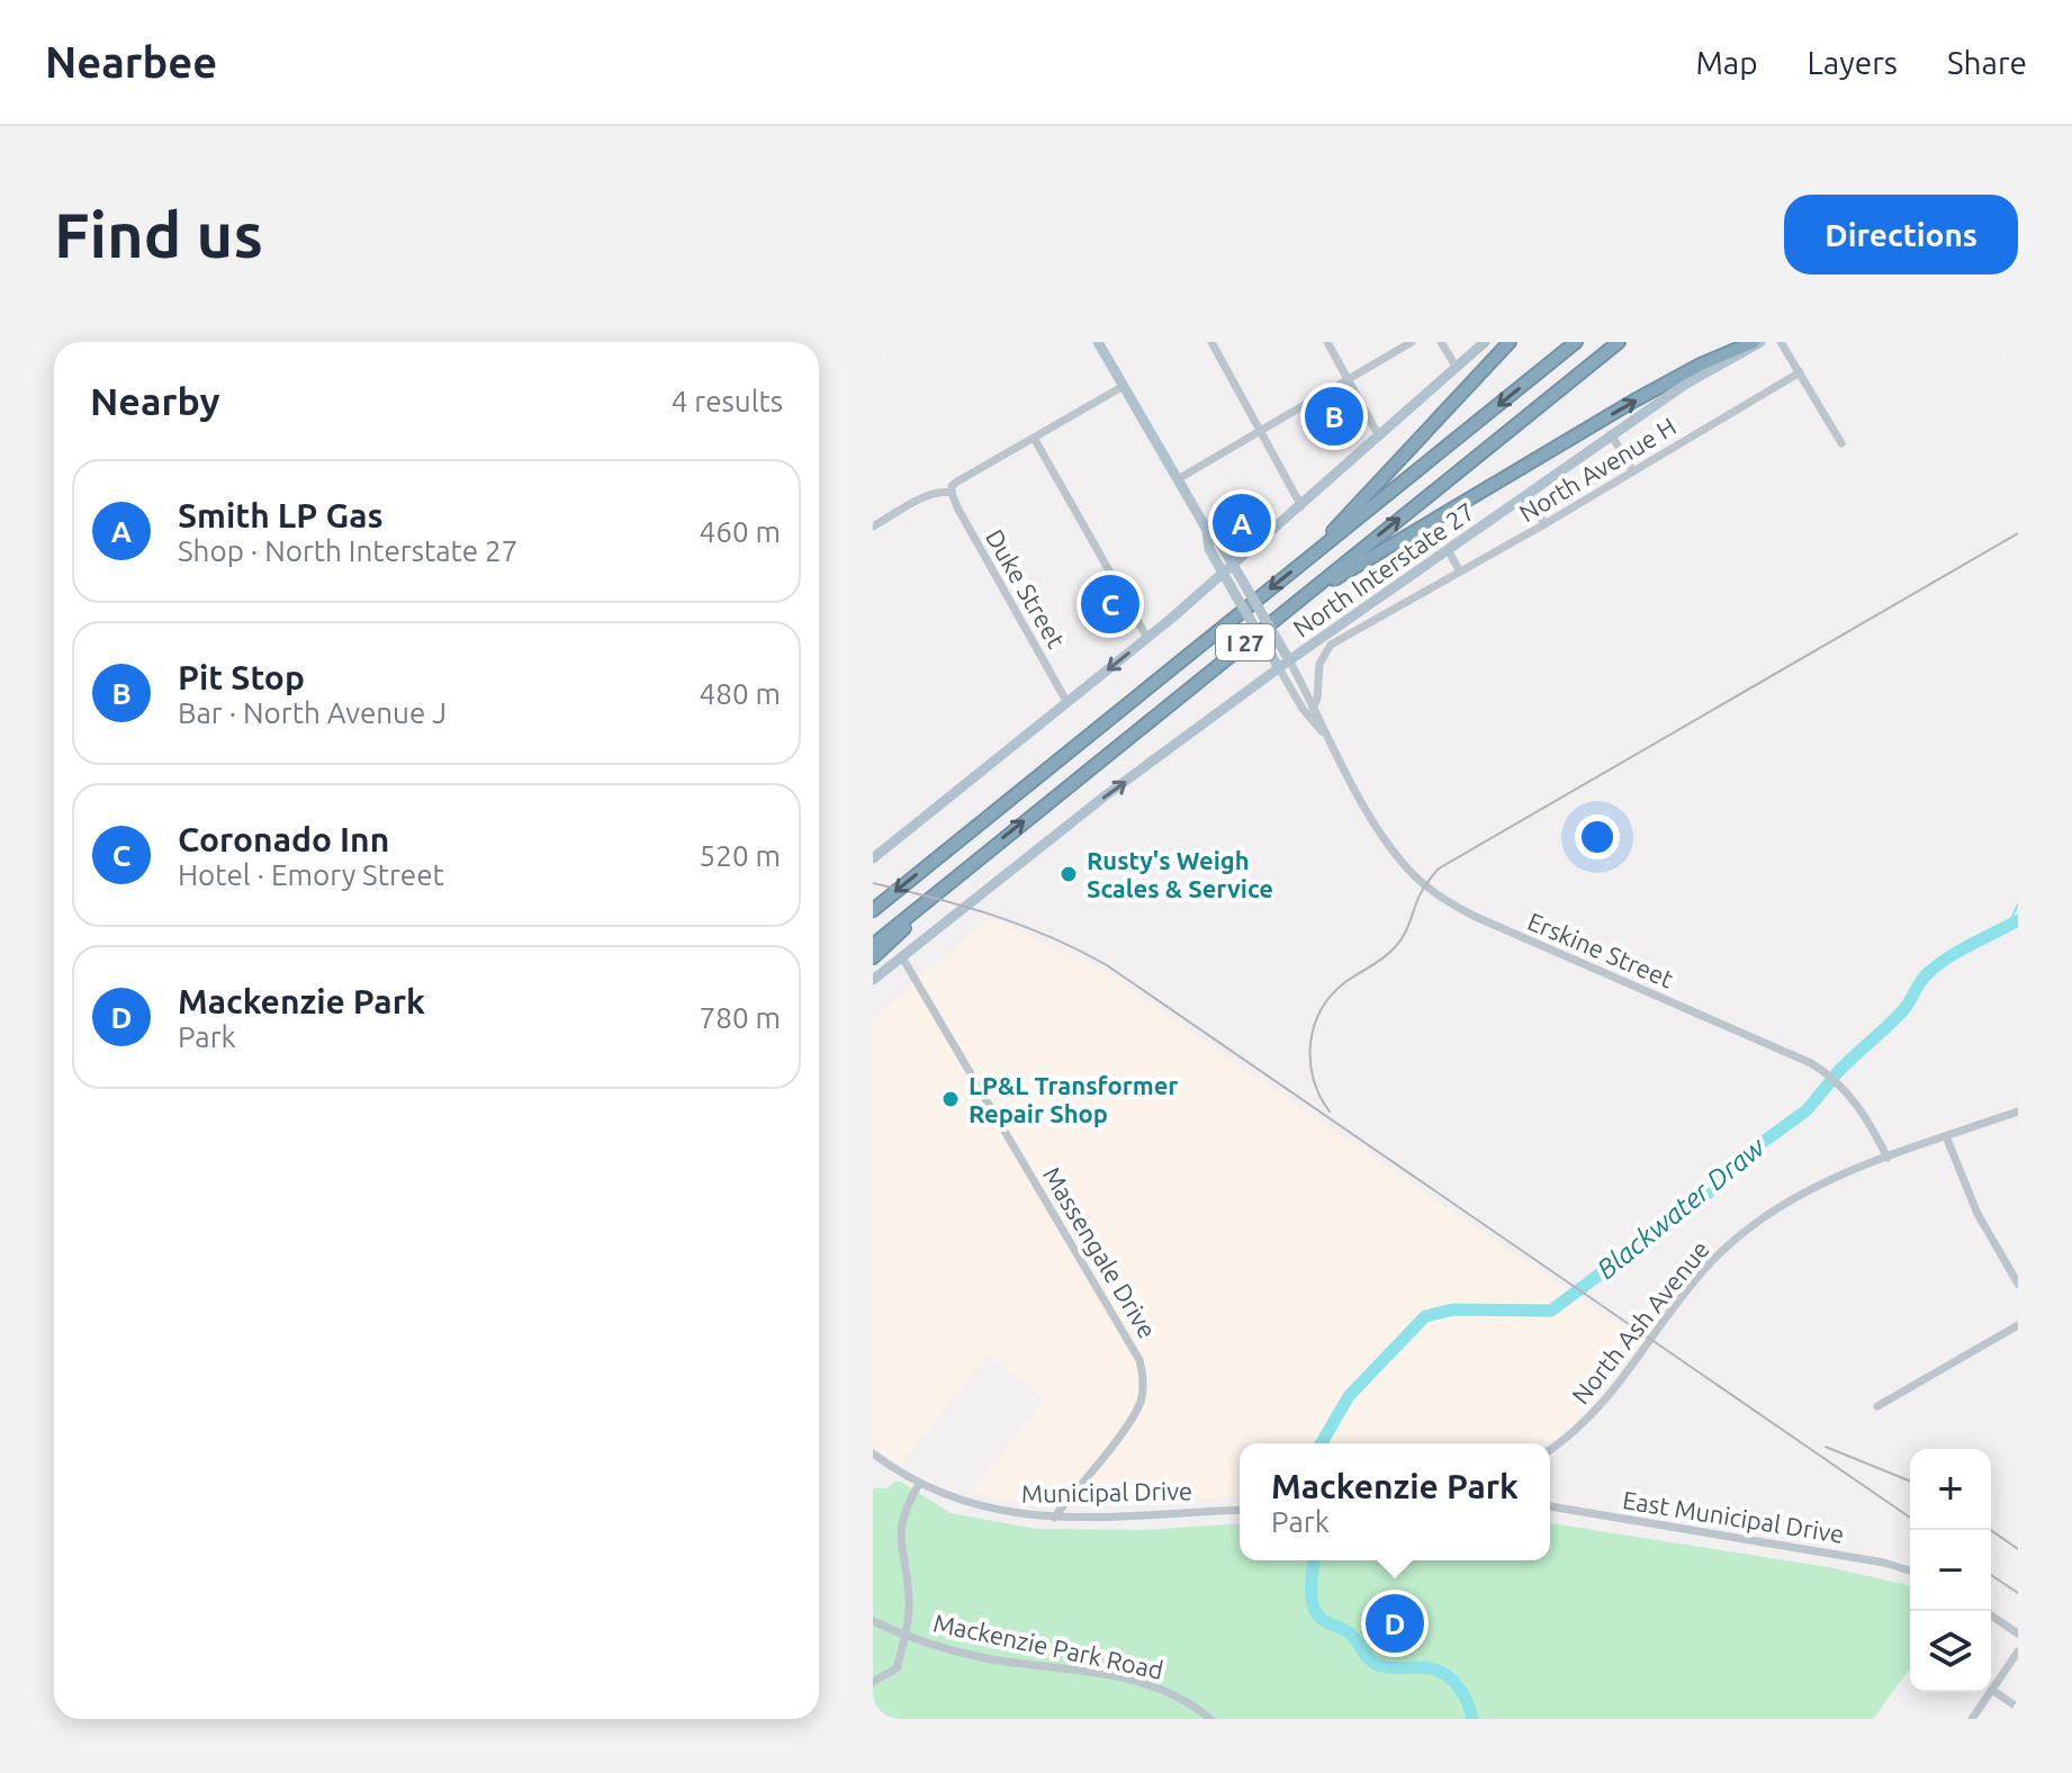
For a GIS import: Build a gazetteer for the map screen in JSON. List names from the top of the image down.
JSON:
{
  "streets": {
    "highway": ["I 27"],
    "main road": ["North Interstate 27", "Erskine Street"],
    "street": [
      "North Avenue H",
      "Duke Street",
      "Massengale Drive",
      "North Ash Avenue",
      "Municipal Drive",
      "East Municipal Drive",
      "Mackenzie Park Road"
    ]
  },
  "crossings": [
    ["North Avenue H", "Erskine Street"],
    ["North Interstate 27", "Erskine Street"],
    ["North Interstate 27", "Massengale Drive"],
    ["Erskine Street", "North Ash Avenue"],
    ["Massengale Drive", "Municipal Drive"]
  ],
  "one_way": ["North Interstate 27"],
  "water": ["Blackwater Draw"],
  "places": ["Rusty's Weigh Scales & Service", "LP&L Transformer Repair Shop"],
  "page": {
    "header": "Nearbee",
    "nav": ["Map", "Layers", "Share"],
    "buttons": "Directions",
    "title": "Find us",
    "heading": ["Nearby", "4 results"],
    "pins": [
      "B",
      "A",
      "C",
      "D"
    ],
    "list": [
      {
        "mark": "A",
        "name": "Smith LP Gas",
        "note": "Shop · North Interstate 27",
        "value": "460 m"
      },
      {
        "mark": "B",
        "name": "Pit Stop",
        "note": "Bar · North Avenue J",
        "value": "480 m"
      },
      {
        "mark": "C",
        "name": "Coronado Inn",
        "note": "Hotel · Emory Street",
        "value": "520 m"
      },
      {
        "mark": "D",
        "name": "Mackenzie Park",
        "note": "Park",
        "value": "780 m"
      }
    ],
    "popup": ["Mackenzie Park", "Park"],
    "map_buttons": ["+", "−"]
  }
}
